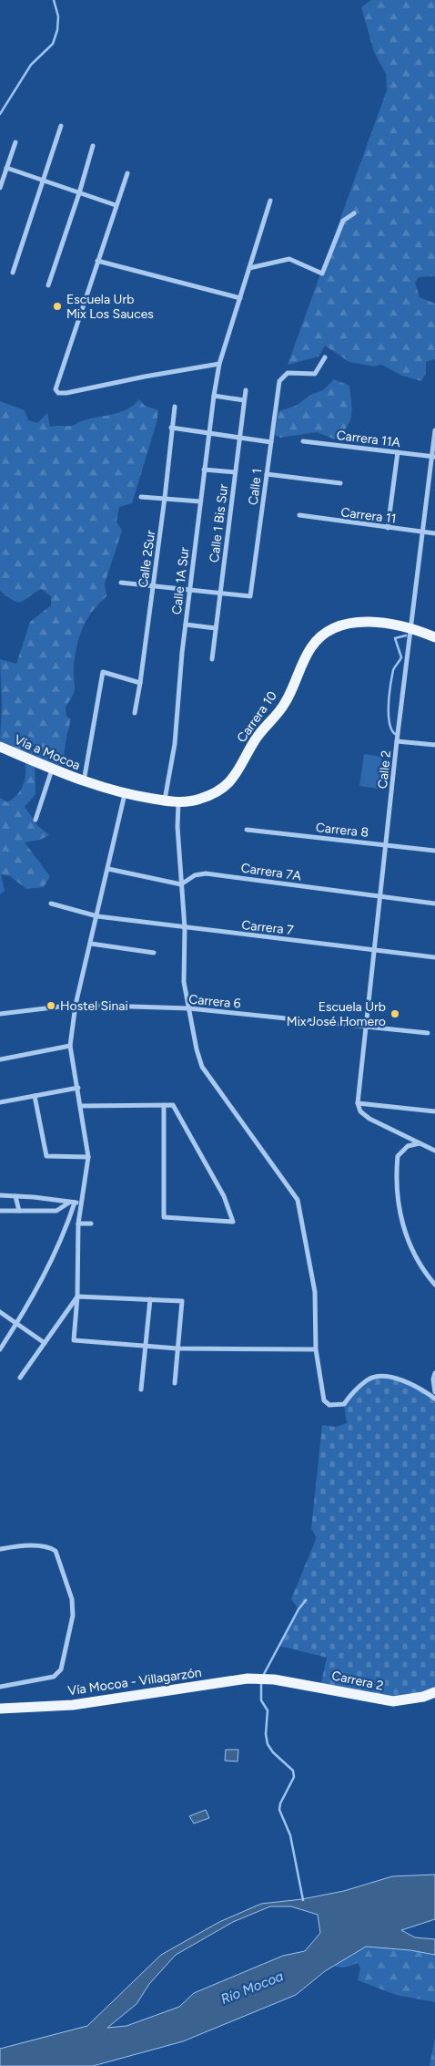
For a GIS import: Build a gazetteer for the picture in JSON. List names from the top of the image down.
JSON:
{
  "streets": {
    "main road": [
      "Carrera 10",
      "Vía a Mocoa",
      "Carrera 2",
      "Vía Mocoa - Villagarzón"
    ],
    "street": [
      "Carrera 11A",
      "Calle 1",
      "Carrera 11",
      "Calle 1 Bis Sur",
      "Calle 2Sur",
      "Calle 1A Sur",
      "Calle 2",
      "Carrera 8",
      "Carrera 7A",
      "Carrera 7",
      "Carrera 6"
    ]
  },
  "crossings": [
    ["Carrera 11A", "Calle 2"],
    ["Calle 1", "Calle 1 Bis Sur"],
    ["Carrera 11", "Calle 2"],
    ["Calle 1A Sur", "Carrera 10"],
    ["Carrera 10", "Vía a Mocoa"],
    ["Carrera 10", "Calle 2"],
    ["Calle 2", "Carrera 8"],
    ["Calle 2", "Carrera 7A"],
    ["Calle 2", "Carrera 7"],
    ["Calle 2", "Carrera 6"],
    ["Carrera 2", "Vía Mocoa - Villagarzón"]
  ],
  "water": ["Río Mocoa"],
  "places": ["Escuela Urb Mix Los Sauces", "Hostel Sinai", "Escuela Urb Mix José Homero"]
}
